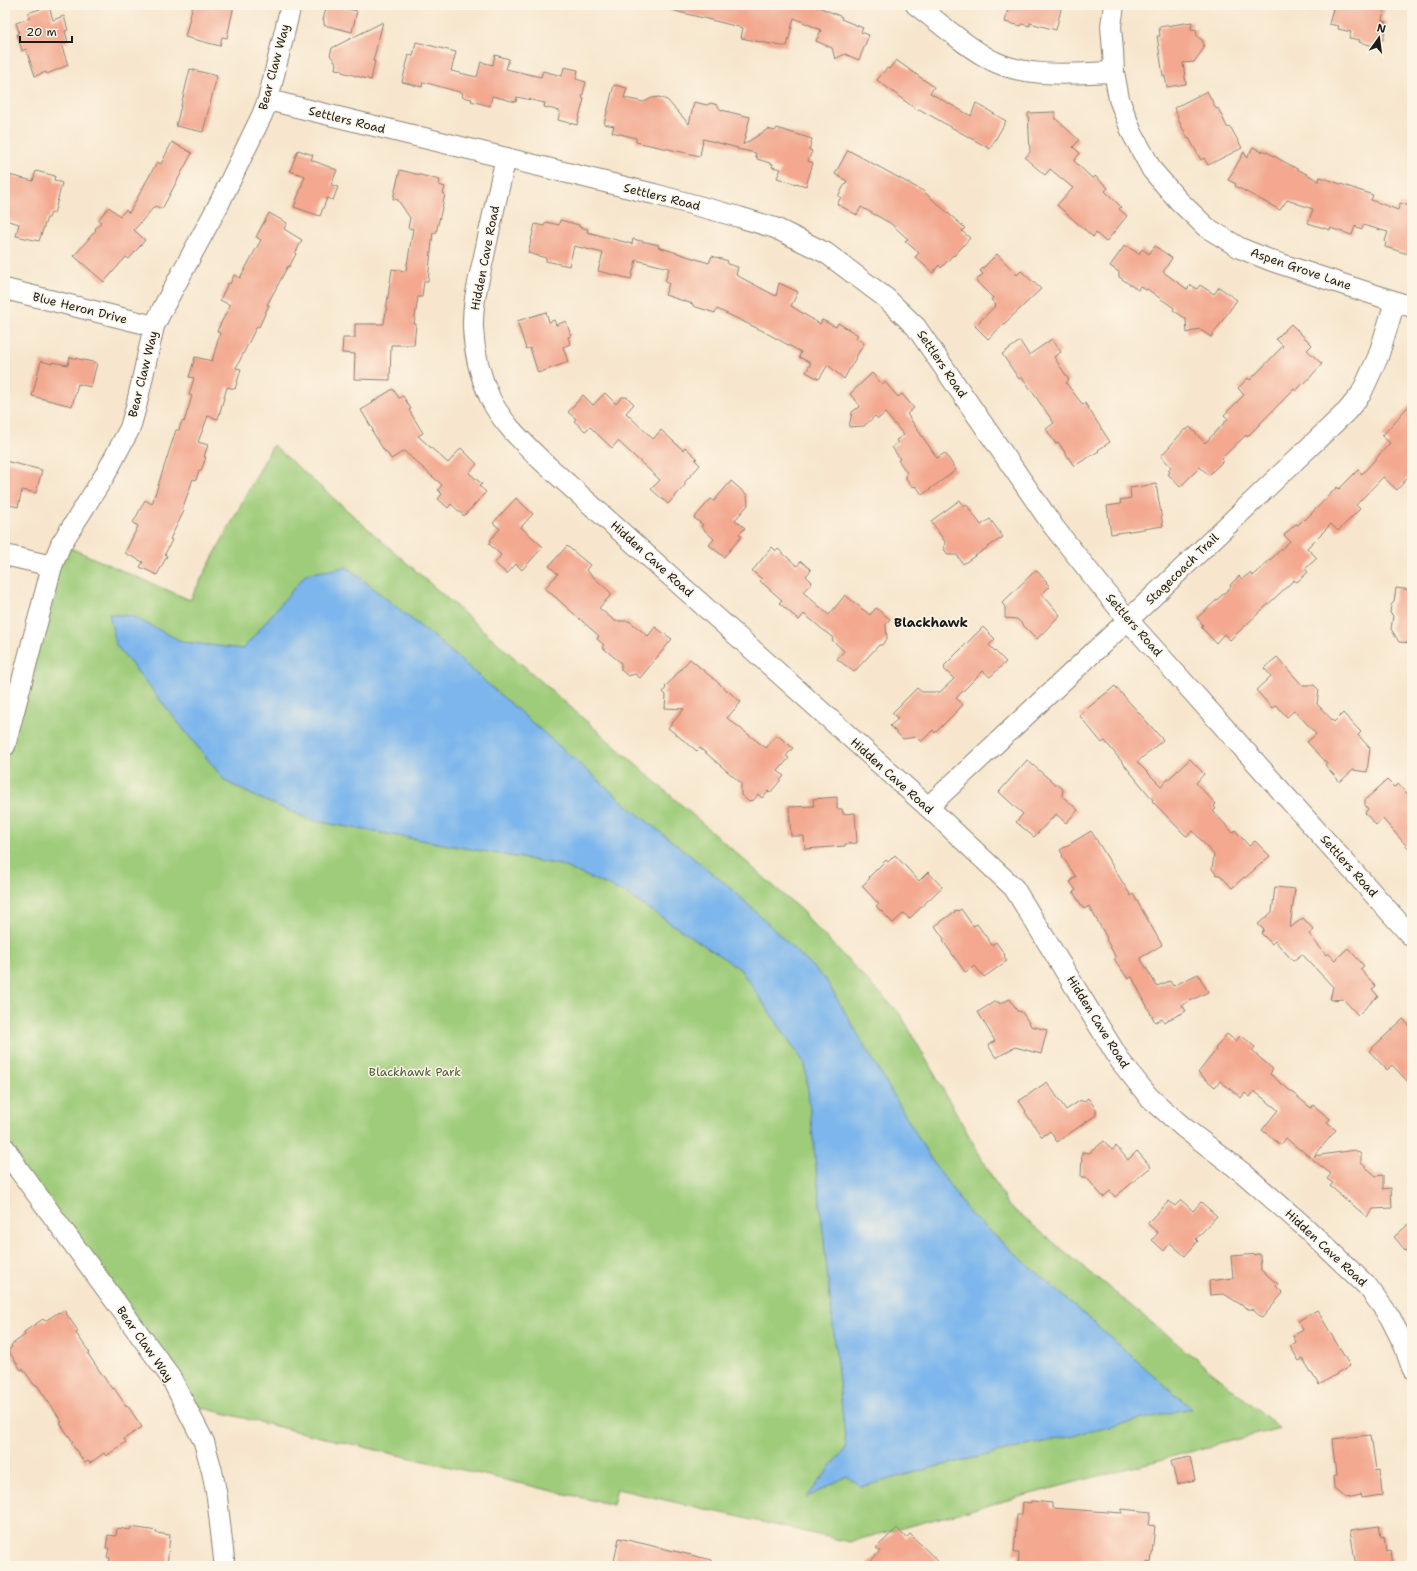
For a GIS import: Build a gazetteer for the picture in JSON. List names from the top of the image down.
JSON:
{
  "streets": {
    "street": [
      "Bear Claw Way",
      "Settlers Road",
      "Hidden Cave Road",
      "Aspen Grove Lane",
      "Blue Heron Drive",
      "Stagecoach Trail"
    ]
  },
  "crossings": [
    ["Bear Claw Way", "Settlers Road"],
    ["Bear Claw Way", "Blue Heron Drive"],
    ["Settlers Road", "Hidden Cave Road"],
    ["Settlers Road", "Stagecoach Trail"],
    ["Hidden Cave Road", "Stagecoach Trail"],
    ["Aspen Grove Lane", "Stagecoach Trail"]
  ],
  "districts": ["Blackhawk"],
  "parks": ["Blackhawk Park"],
  "scale_bar": "20 m",
  "north": "top"
}
